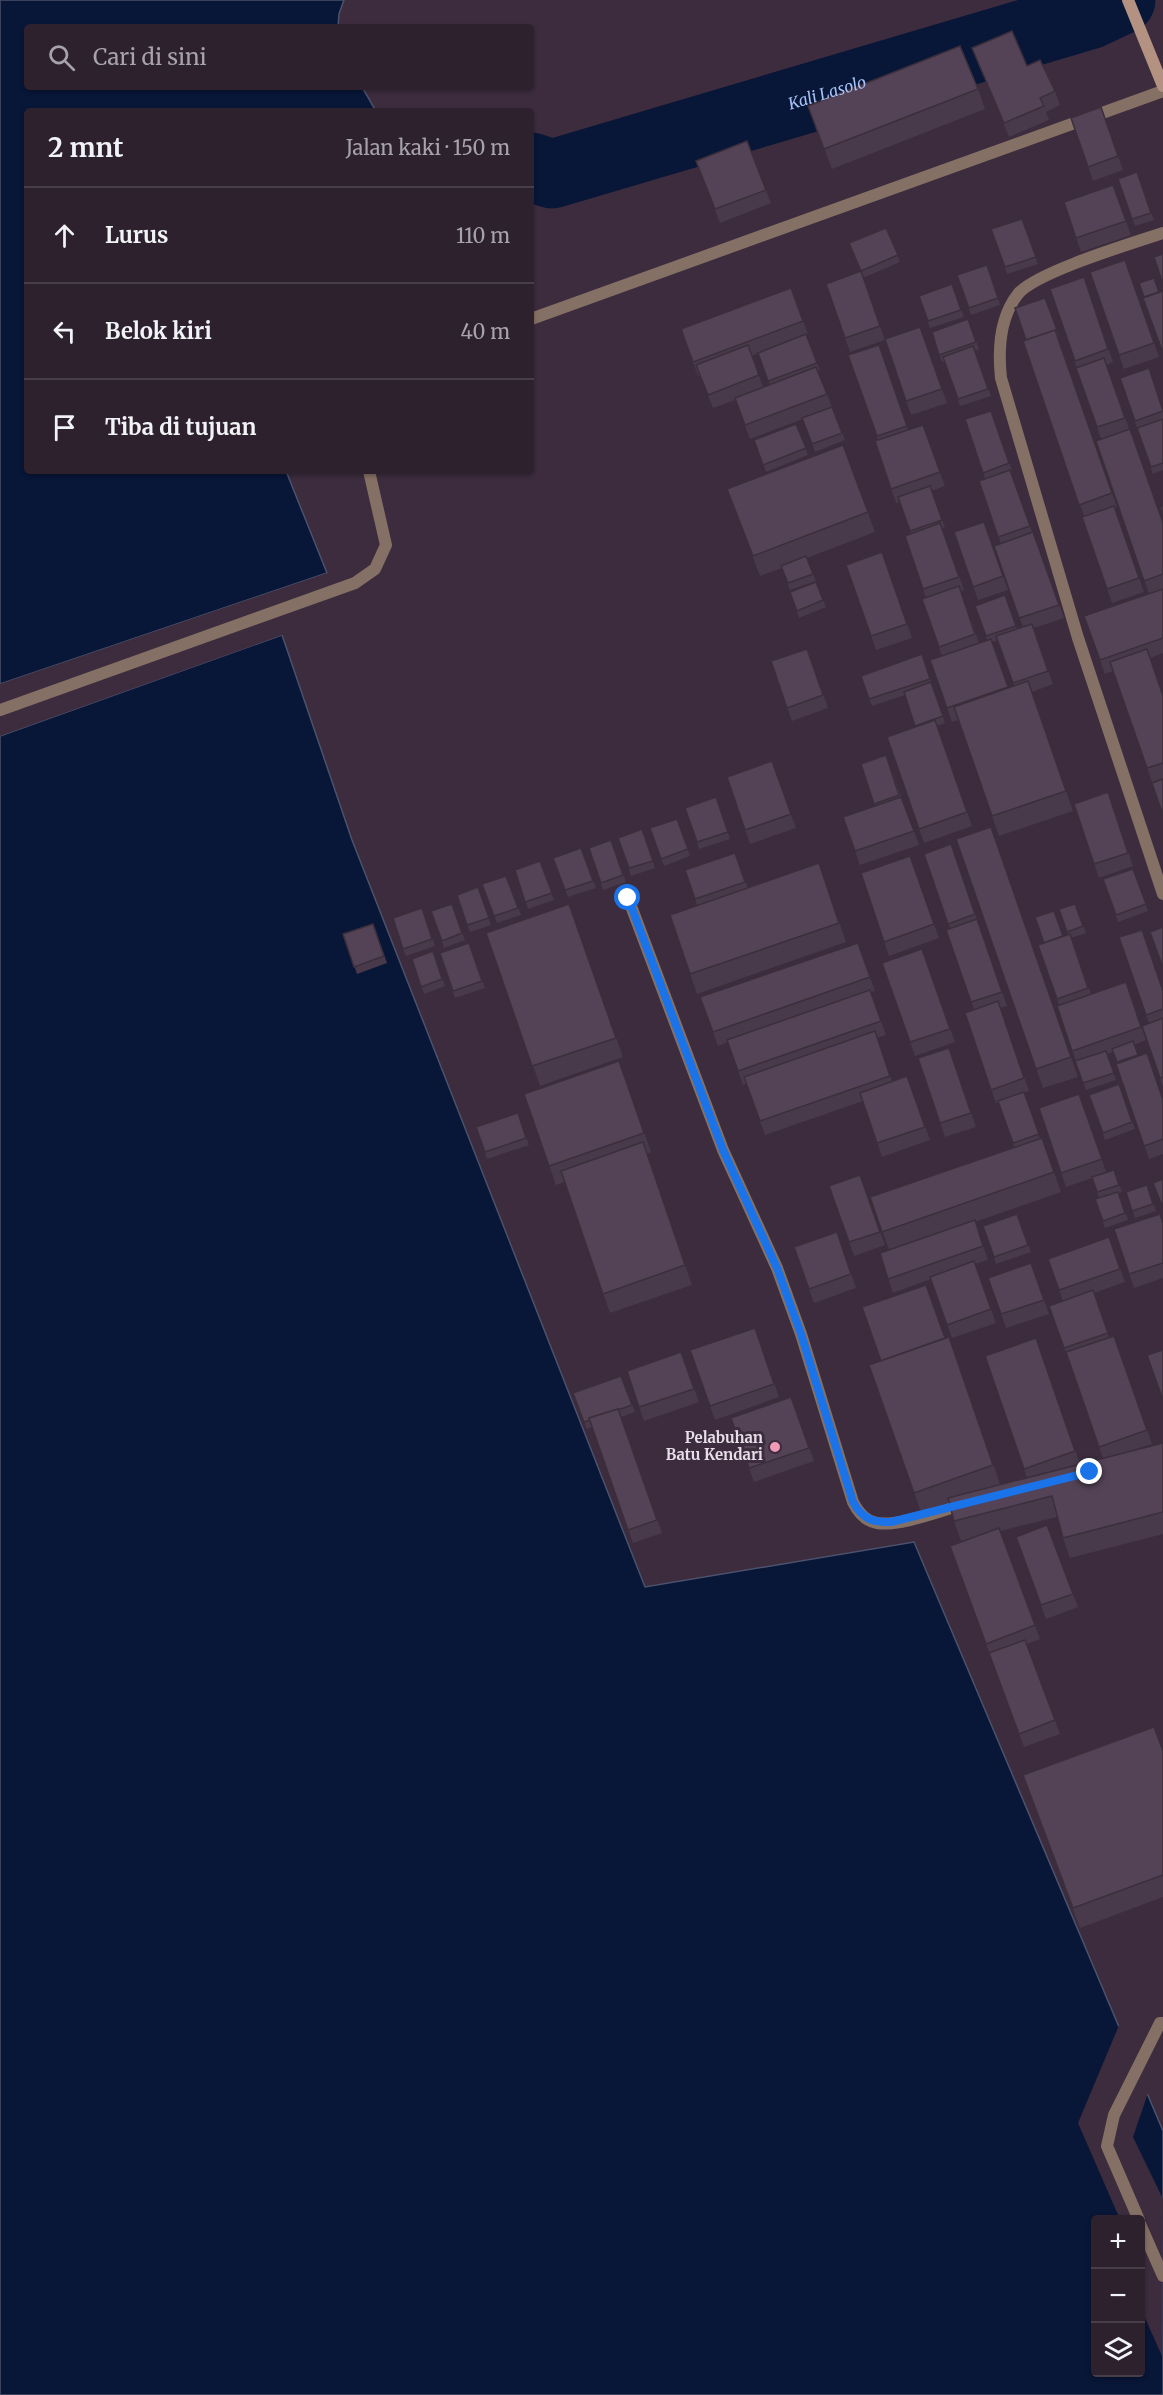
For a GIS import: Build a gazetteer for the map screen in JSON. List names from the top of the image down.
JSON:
{
  "water": ["Kali Lasolo"],
  "places": ["Pelabuhan Batu Kendari"],
  "page": {
    "search": "Cari di sini",
    "heading": ["2 mnt", "Jalan kaki · 150 m"],
    "list": [
      ["Lurus", "110 m"],
      ["Belok kiri", "40 m"],
      "Tiba di tujuan"
    ],
    "map_buttons": ["+", "−"]
  }
}
